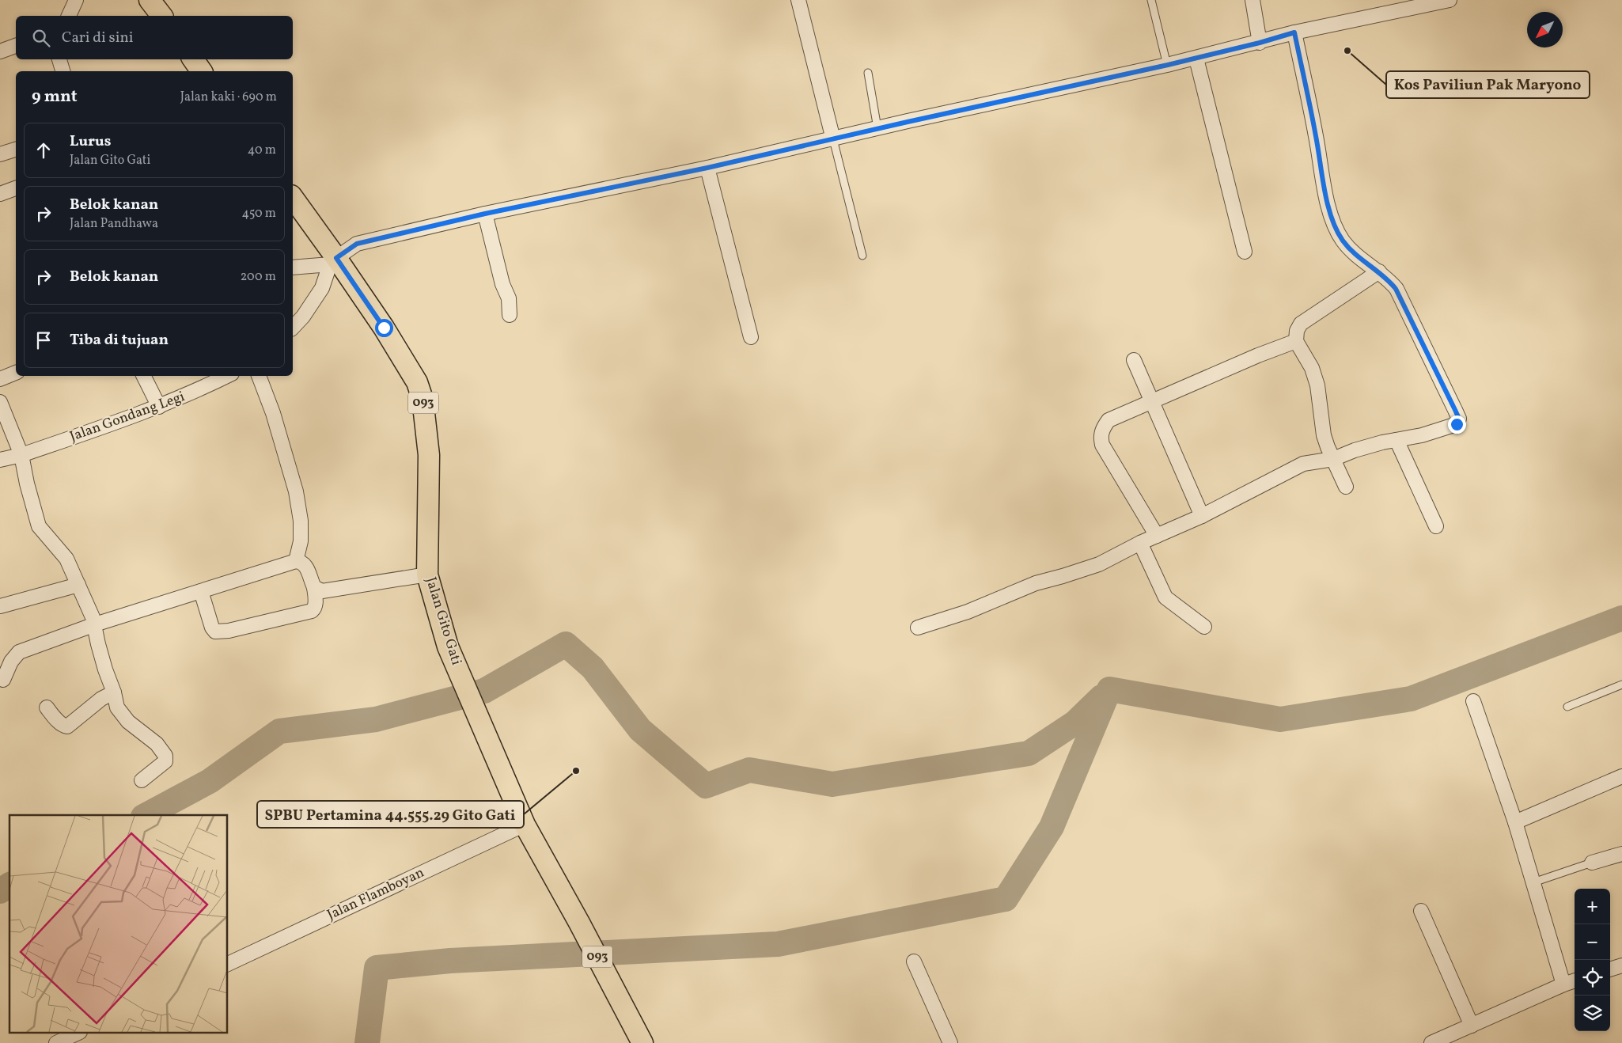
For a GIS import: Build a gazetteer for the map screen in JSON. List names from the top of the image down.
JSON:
{
  "streets": {
    "main road": ["093", "Jalan Gito Gati"],
    "street": ["Jalan Gondang Legi", "Jalan Flamboyan"]
  },
  "crossings": [
    ["Jalan Gito Gati", "Jalan Flamboyan"]
  ],
  "places": ["Kos Paviliun Pak Maryono", "SPBU Pertamina 44.555.29 Gito Gati"],
  "north": "bottom left",
  "page": {
    "search": "Cari di sini",
    "heading": ["9 mnt", "Jalan kaki · 690 m"],
    "list": [
      ["Lurus", "Jalan Gito Gati", "40 m"],
      ["Belok kanan", "Jalan Pandhawa", "450 m"],
      ["Belok kanan", "200 m"],
      "Tiba di tujuan"
    ],
    "map_buttons": ["+", "−"]
  }
}
